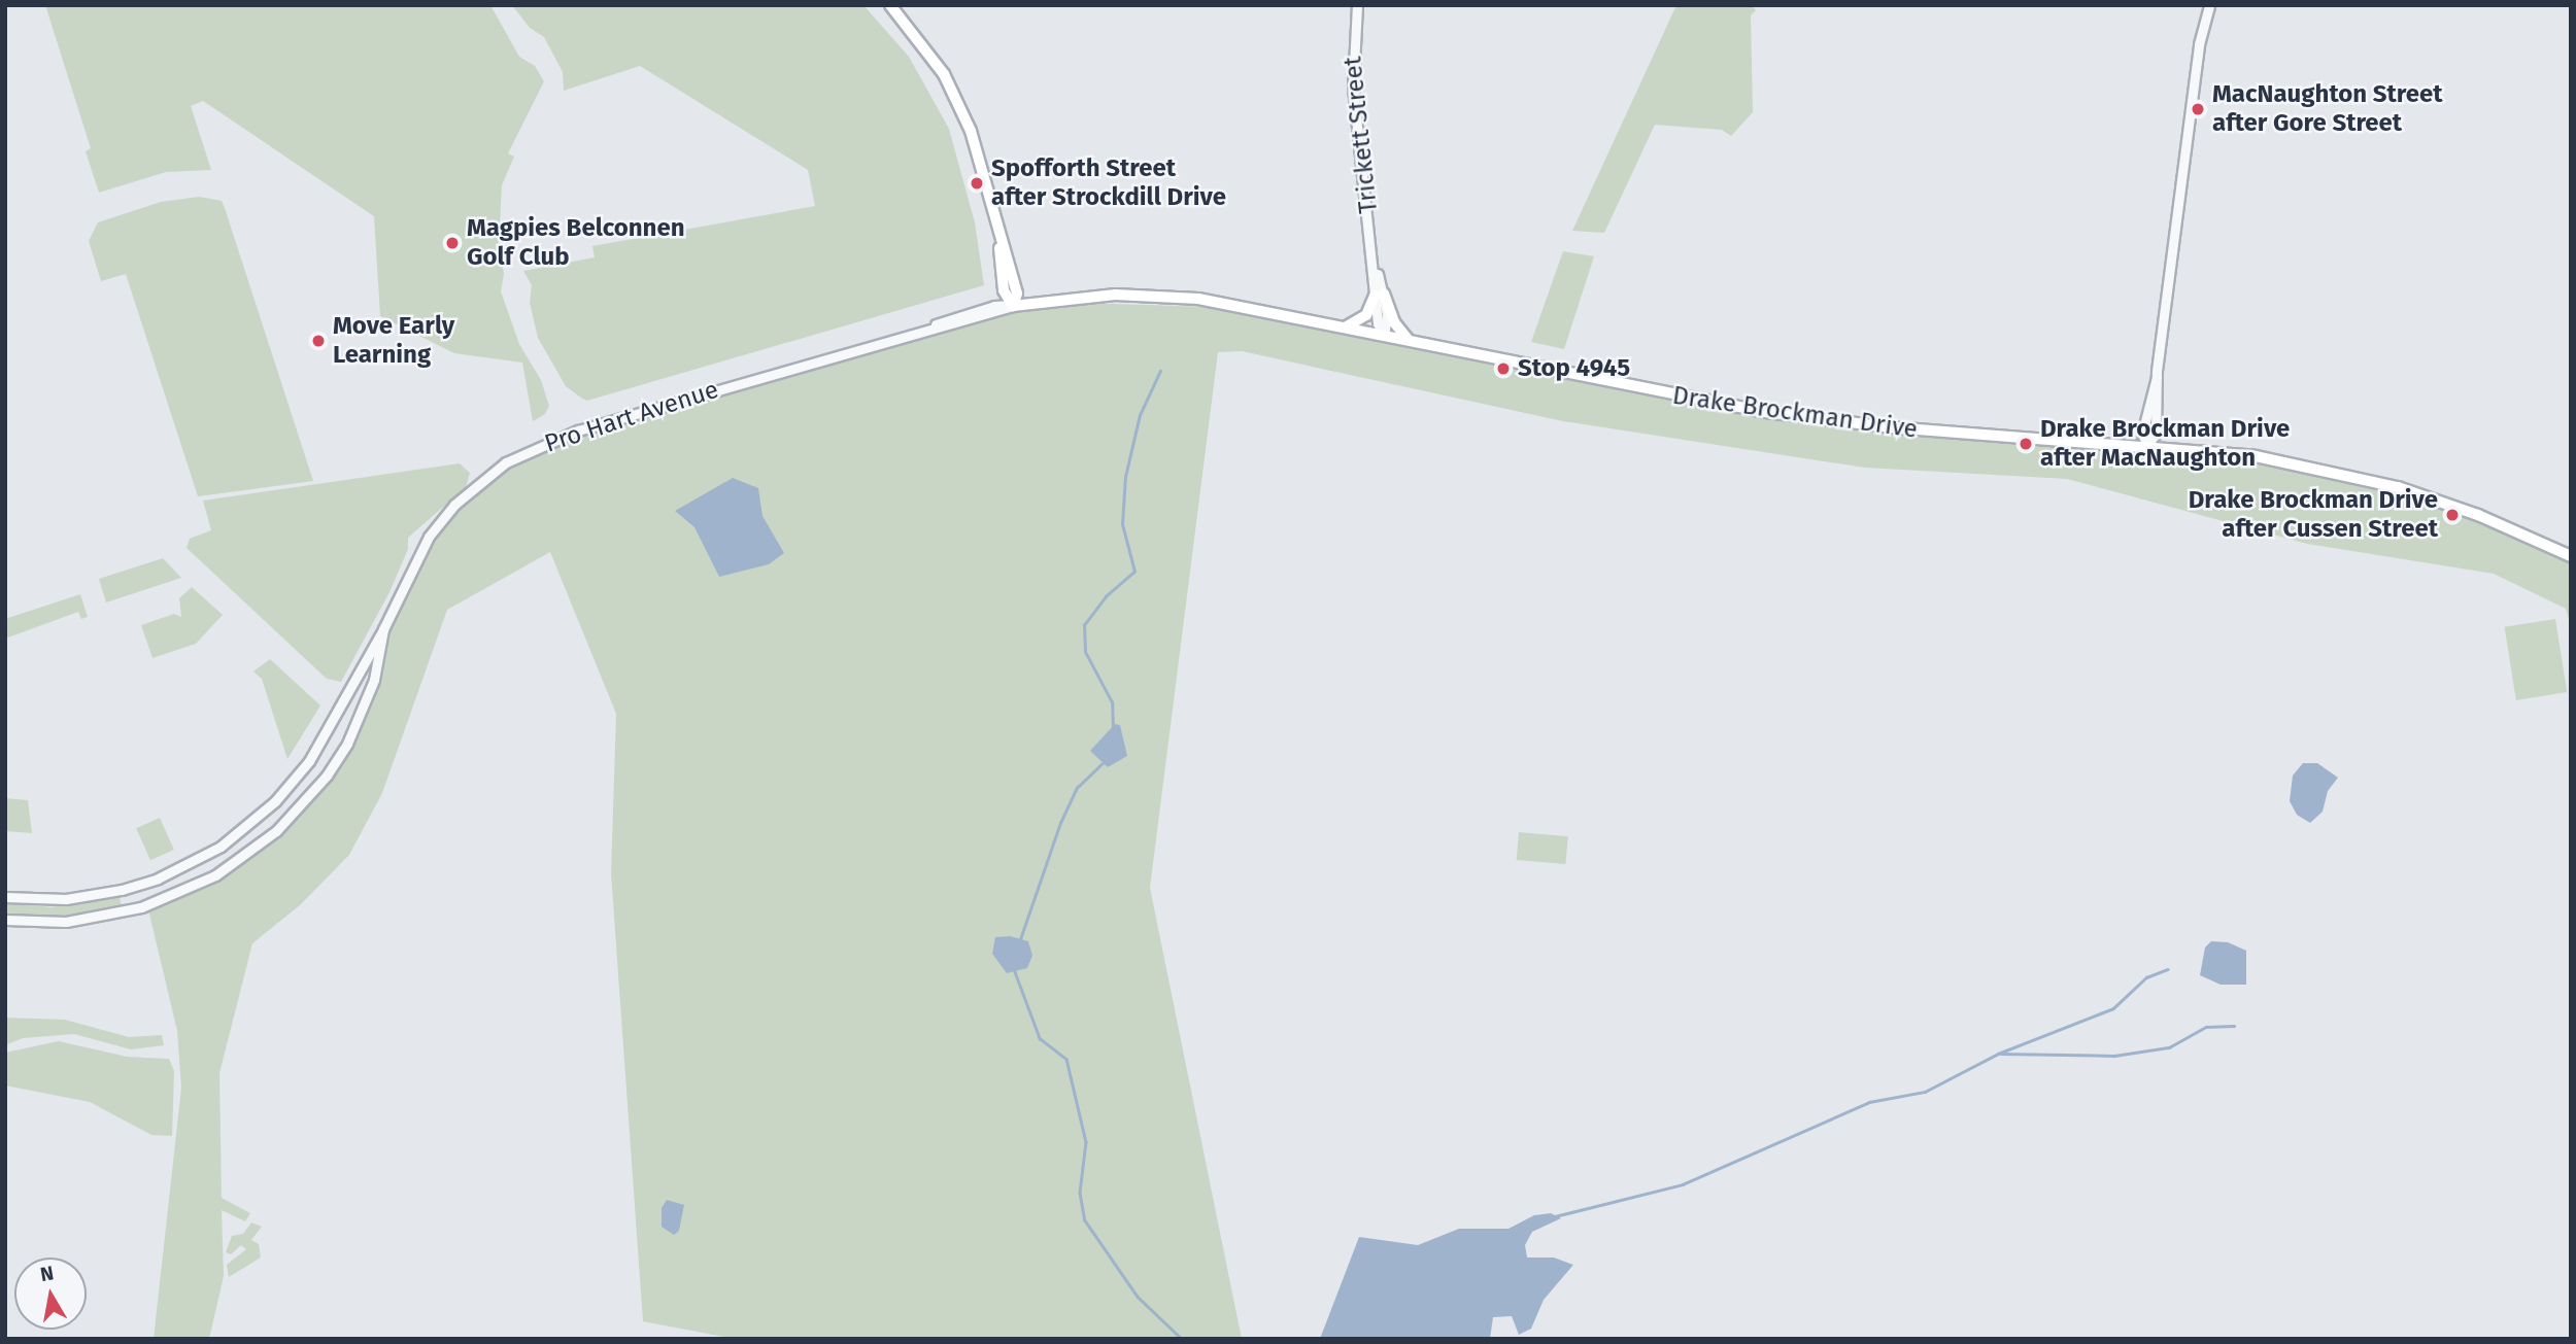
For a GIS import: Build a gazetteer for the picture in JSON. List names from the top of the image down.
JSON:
{
  "streets": {
    "main road": ["Drake Brockman Drive"],
    "street": ["Trickett Street", "Pro Hart Avenue"]
  },
  "crossings": [
    ["Trickett Street", "Drake Brockman Drive"],
    ["Drake Brockman Drive", "Pro Hart Avenue"]
  ],
  "places": [
    "MacNaughton Street after Gore Street",
    "Spofforth Street after Strockdill Drive",
    "Magpies Belconnen Golf Club",
    "Move Early Learning",
    "Stop 4945",
    "Drake Brockman Drive after MacNaughton",
    "Drake Brockman Drive after Cussen Street"
  ],
  "north": "top"
}
